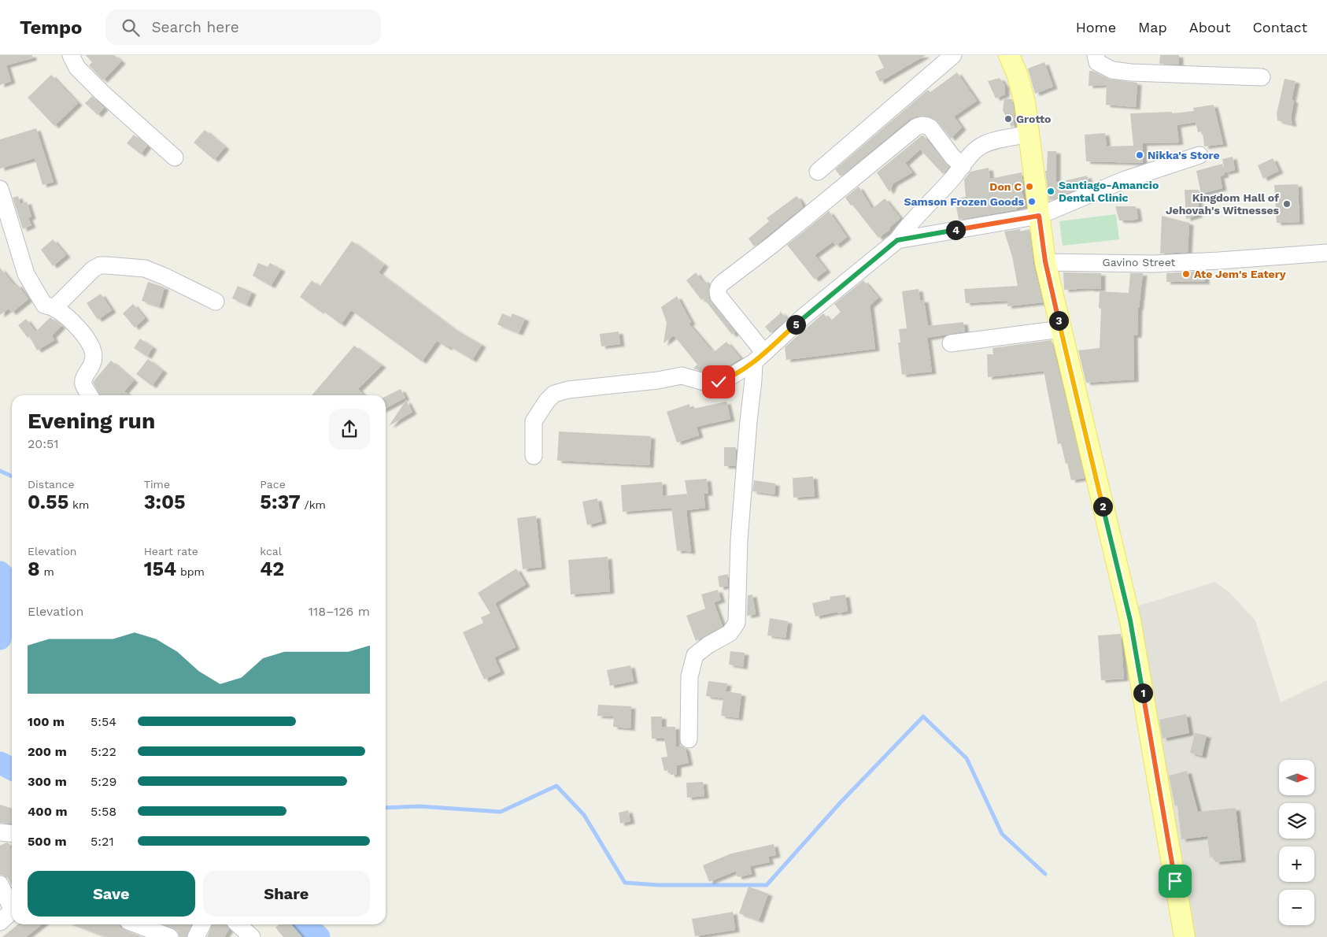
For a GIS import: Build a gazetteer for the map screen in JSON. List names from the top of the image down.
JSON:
{
  "streets": {
    "street": ["Gavino Street"]
  },
  "places": [
    "Grotto",
    "Nikka's Store",
    "Don C",
    "Santiago-Amancio Dental Clinic",
    "Samson Frozen Goods",
    "Kingdom Hall of Jehovah's Witnesses",
    "Ate Jem's Eatery"
  ],
  "north": "right",
  "page": {
    "header": "Tempo",
    "search": "Search here",
    "nav": [
      "Home",
      "Map",
      "About",
      "Contact"
    ],
    "pins": [
      "4",
      "3",
      "5",
      "2",
      "1"
    ],
    "heading": ["Evening run", "20:51"],
    "stats": [
      ["Distance", "0.55 km"],
      ["Time", "3:05"],
      ["Pace", "5:37 /km"],
      ["Elevation", "8 m"],
      ["Heart rate", "154 bpm"],
      ["kcal", "42"]
    ],
    "chart": ["Elevation", "118–126 m"],
    "list": [
      {
        "name": "100 m",
        "note": "5:54"
      },
      {
        "name": "200 m",
        "note": "5:22"
      },
      {
        "name": "300 m",
        "note": "5:29"
      },
      {
        "name": "400 m",
        "note": "5:58"
      },
      {
        "name": "500 m",
        "note": "5:21"
      }
    ],
    "map_buttons": ["+", "−"],
    "buttons": ["Save", "Share"]
  }
}
